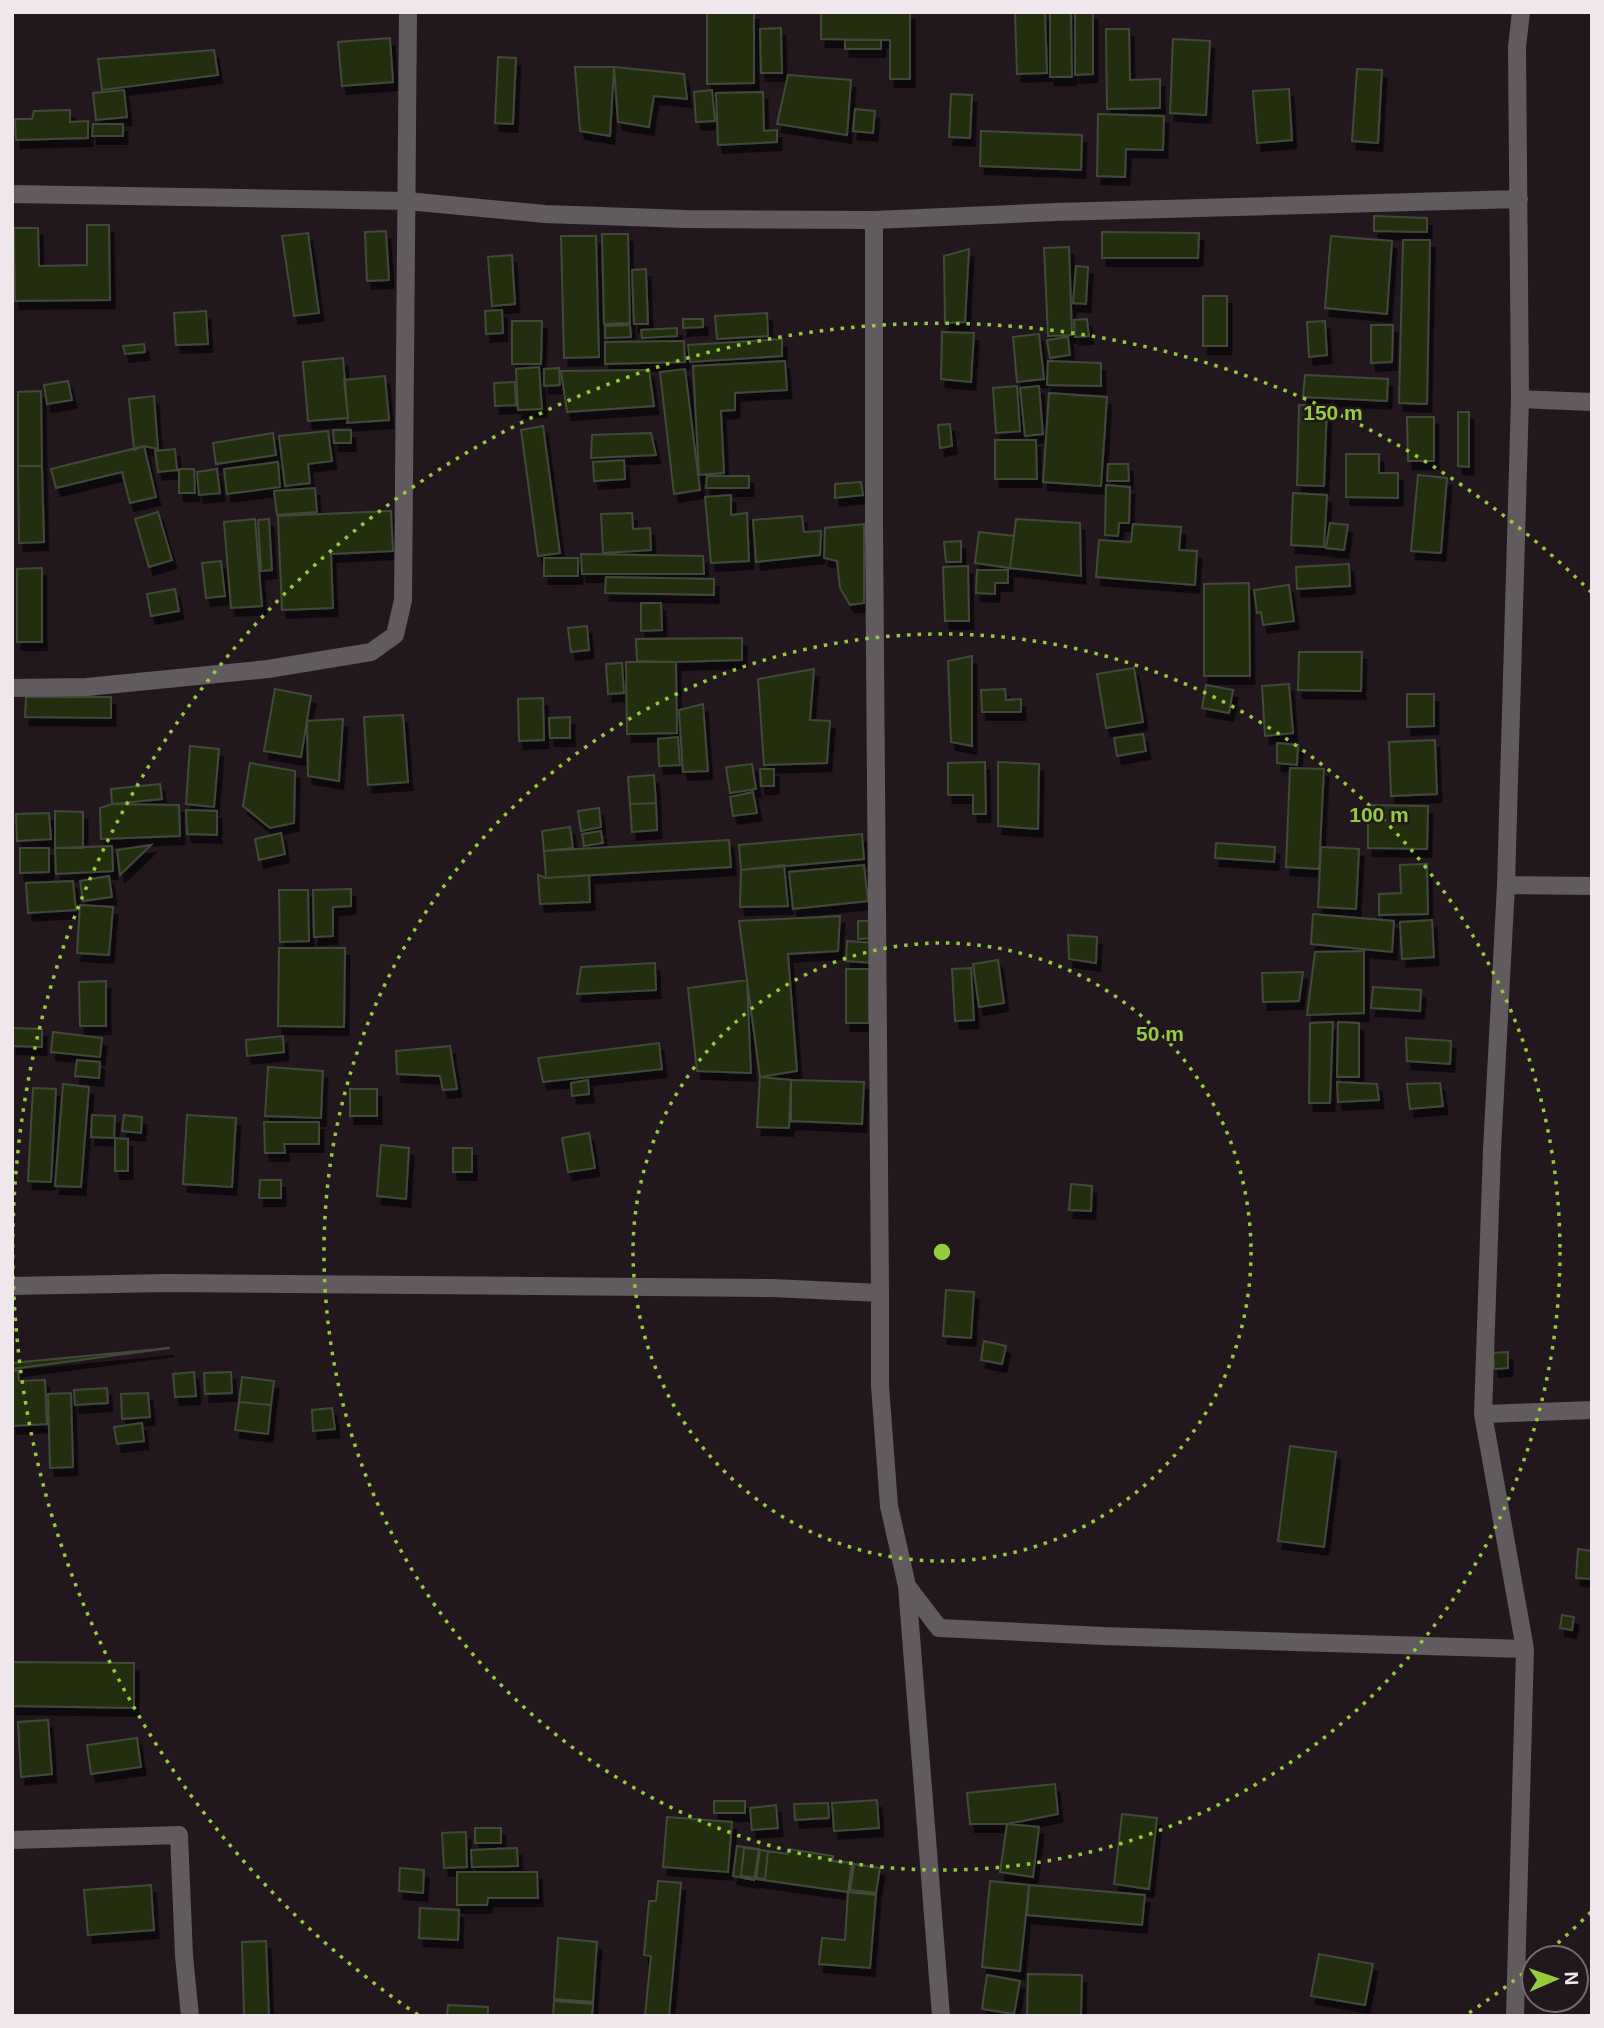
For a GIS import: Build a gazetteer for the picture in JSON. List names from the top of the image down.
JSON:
{
  "north": "right",
  "rings": ["150 m", "100 m", "50 m"]
}
